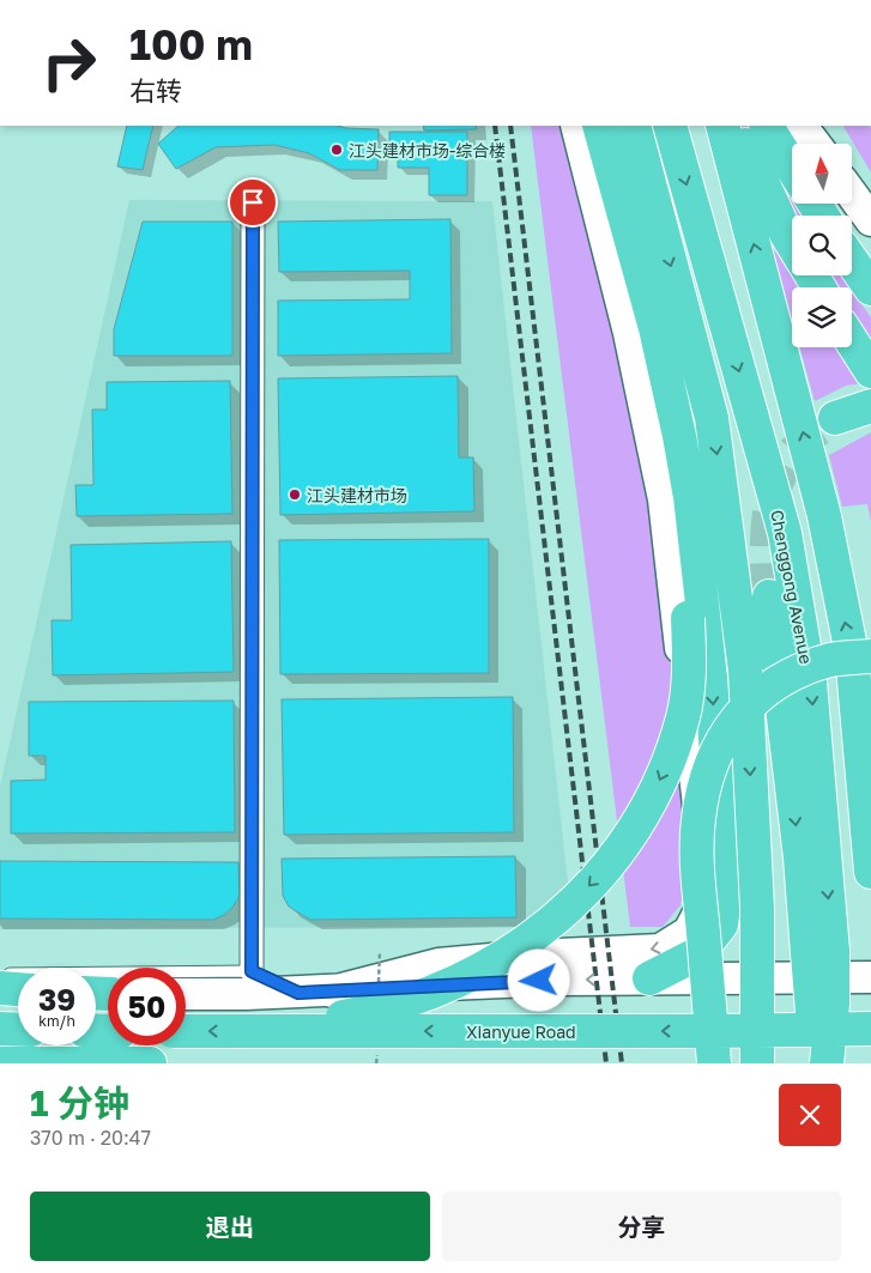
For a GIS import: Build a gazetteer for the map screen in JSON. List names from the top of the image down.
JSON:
{
  "streets": {
    "highway": ["Chenggong Avenue", "Xianyue Road"]
  },
  "one_way": ["Xianyue Road"],
  "places": ["江头建材市场-综合楼", "江头建材市场"],
  "north": "top",
  "page": {
    "turn": ["100 m", "右转"],
    "speed": "39 km/h",
    "limit": "50",
    "heading": ["1 分钟", "370 m · 20:47"],
    "buttons": ["退出", "分享"]
  }
}
